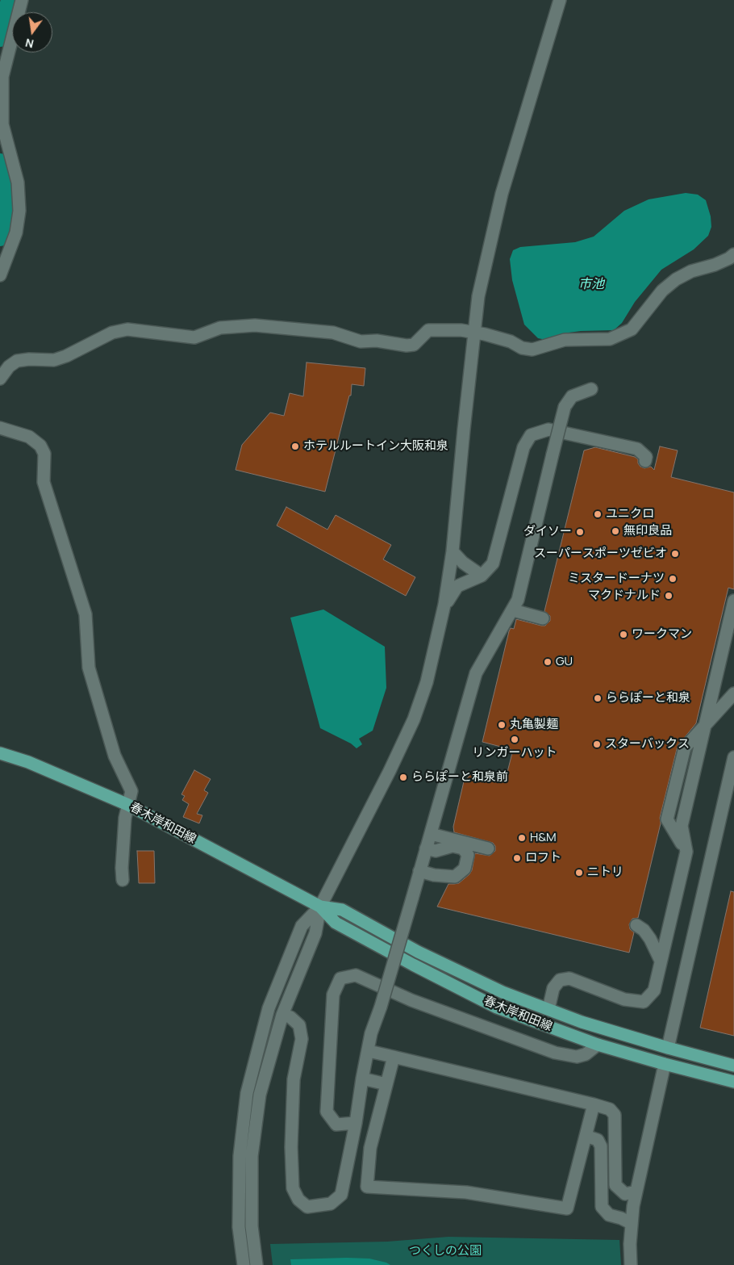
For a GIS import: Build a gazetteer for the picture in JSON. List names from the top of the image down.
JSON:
{
  "streets": {
    "main road": ["春木岸和田線"]
  },
  "water": ["市池"],
  "parks": ["つくしの公園"],
  "places": [
    "ホテルルートイン大阪和泉",
    "ユニクロ",
    "無印良品",
    "ダイソー",
    "スーパースポーツゼビオ",
    "ミスタードーナツ",
    "マクドナルド",
    "ワークマン",
    "GU",
    "ららぽーと和泉",
    "丸亀製麺",
    "リンガーハット",
    "スターバックス",
    "ららぽーと和泉前",
    "H&M",
    "ロフト",
    "ニトリ"
  ],
  "north": "bottom"
}
